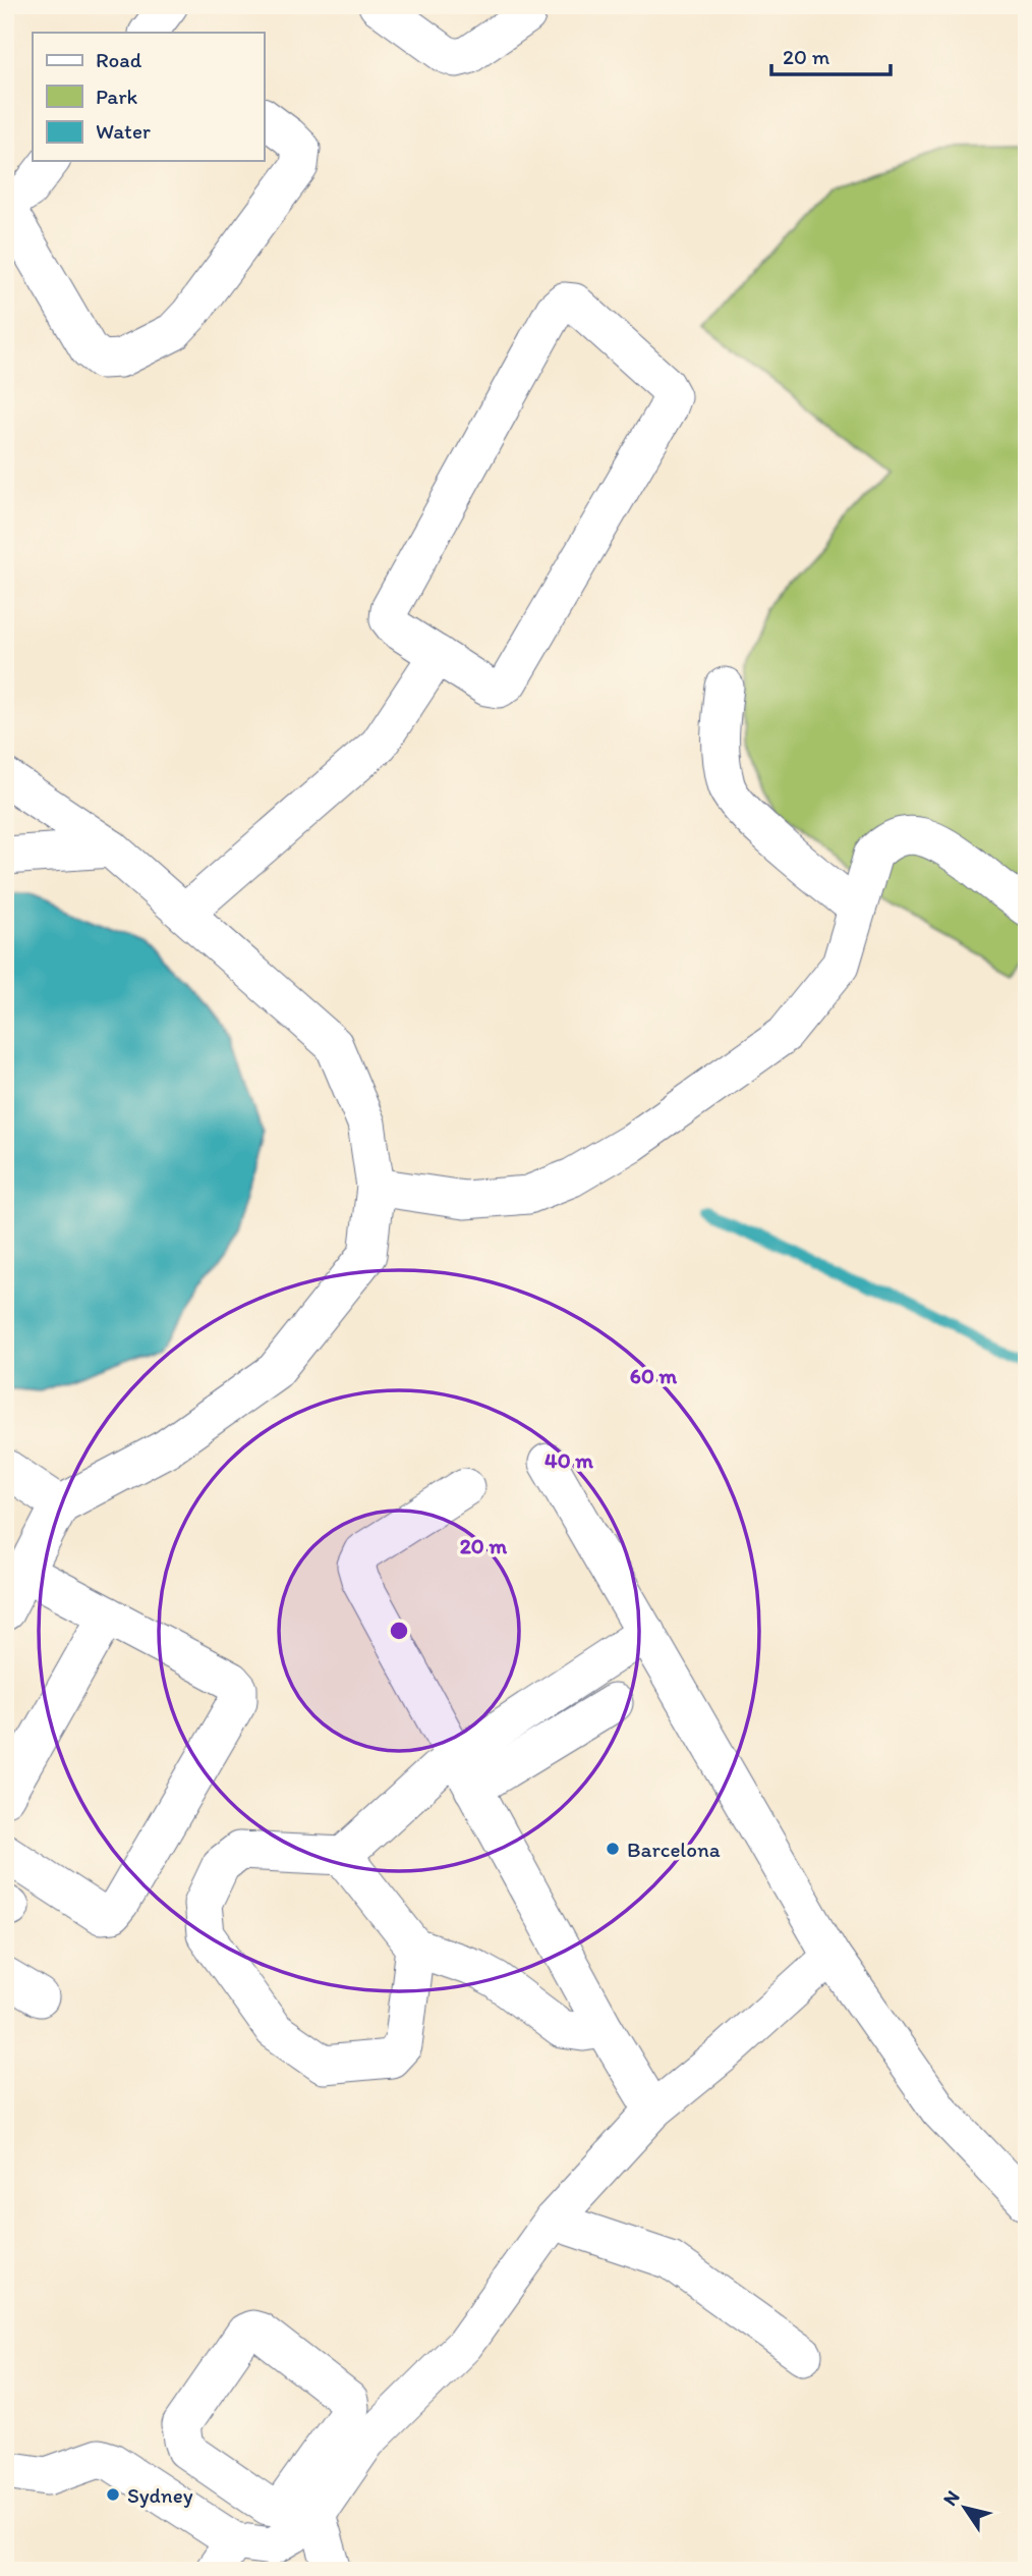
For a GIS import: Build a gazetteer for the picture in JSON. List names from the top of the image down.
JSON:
{
  "places": ["Barcelona", "Sydney"],
  "legend": ["Road", "Park", "Water"],
  "scale_bar": "20 m",
  "north": "top left",
  "rings": ["60 m", "40 m", "20 m"]
}
